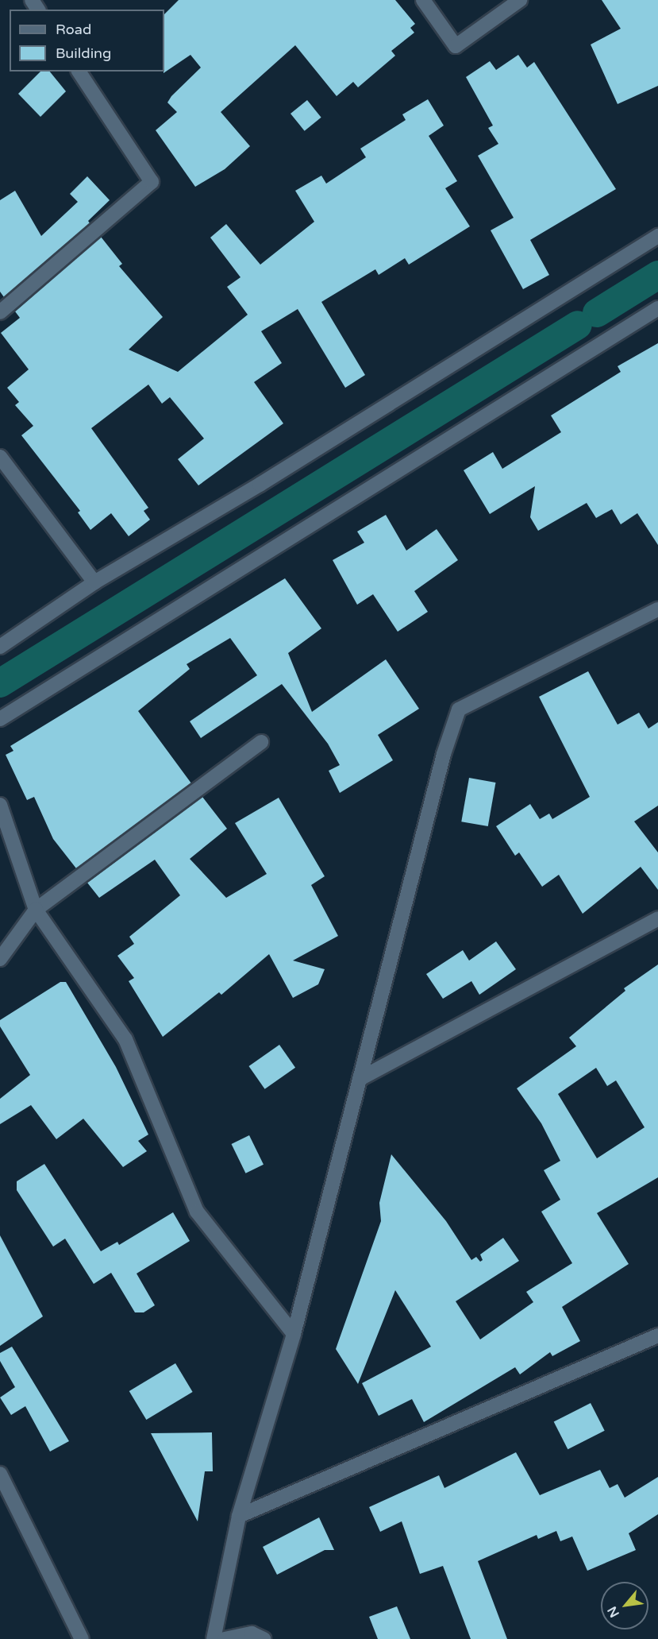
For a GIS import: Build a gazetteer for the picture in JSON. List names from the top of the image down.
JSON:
{
  "legend": ["Road", "Building"],
  "north": "bottom left"
}
